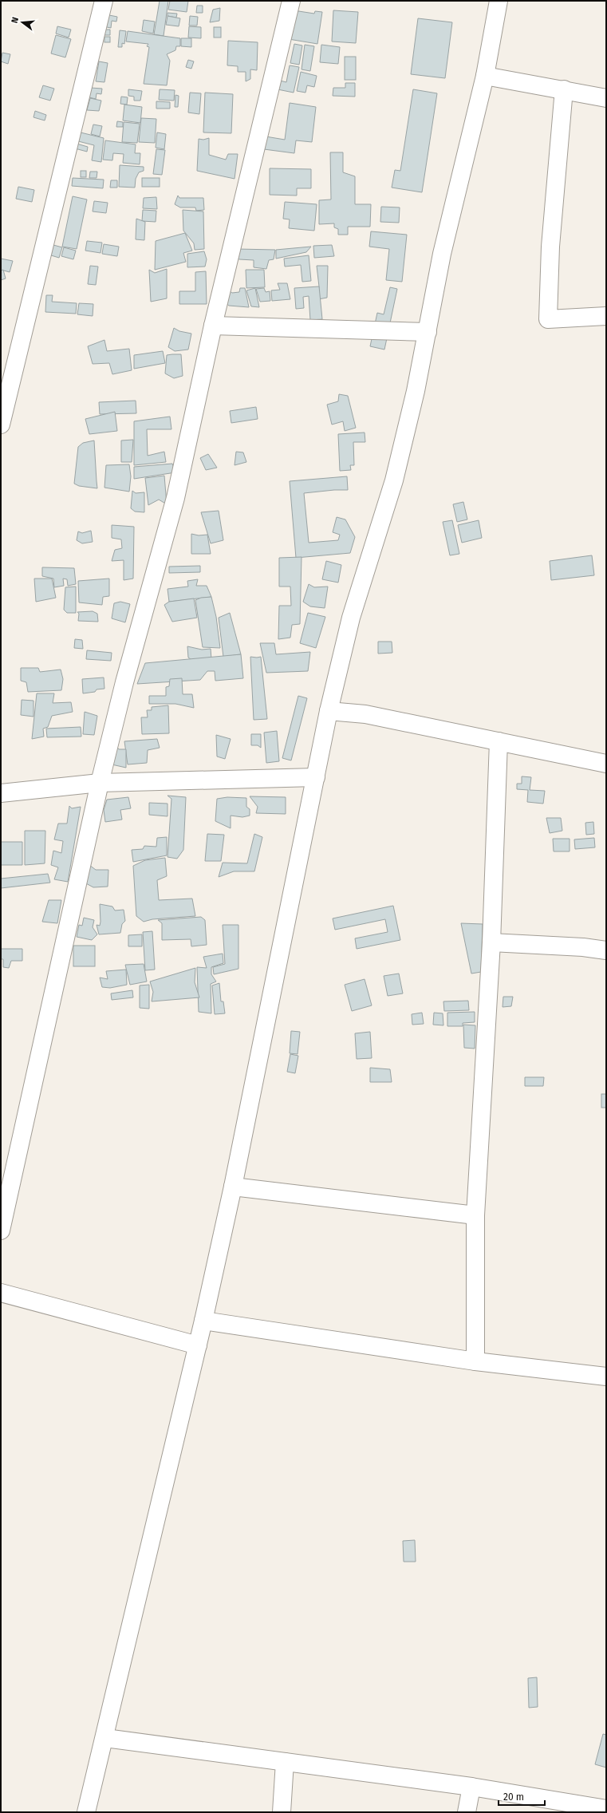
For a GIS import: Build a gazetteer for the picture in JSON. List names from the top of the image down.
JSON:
{
  "scale_bar": "20 m",
  "north": "left"
}
